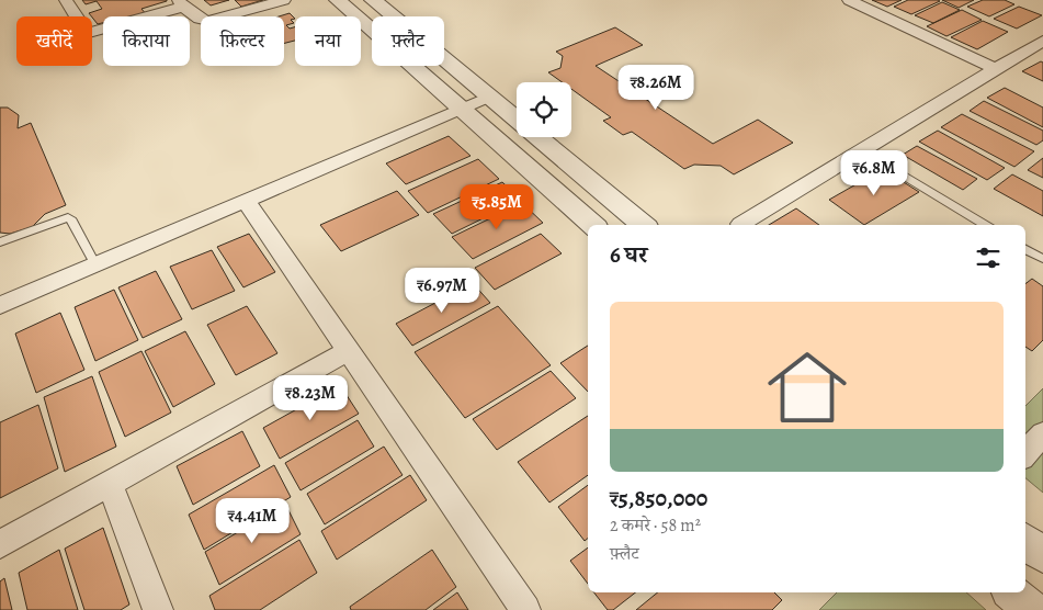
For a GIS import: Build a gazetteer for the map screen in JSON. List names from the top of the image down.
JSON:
{
  "page": {
    "chip": [
      "खरीदें",
      "किराया",
      "फ़िल्टर",
      "नया",
      "फ़्लैट"
    ],
    "price": [
      "₹8.26M",
      "₹6.8M",
      "₹5.85M",
      "₹6.97M",
      "₹8.23M",
      "₹4.41M"
    ],
    "heading": "6 घर",
    "list": [
      {
        "name": "₹5,850,000",
        "note": "2 कमरे · 58 m² · फ़्लैट"
      }
    ]
  }
}
